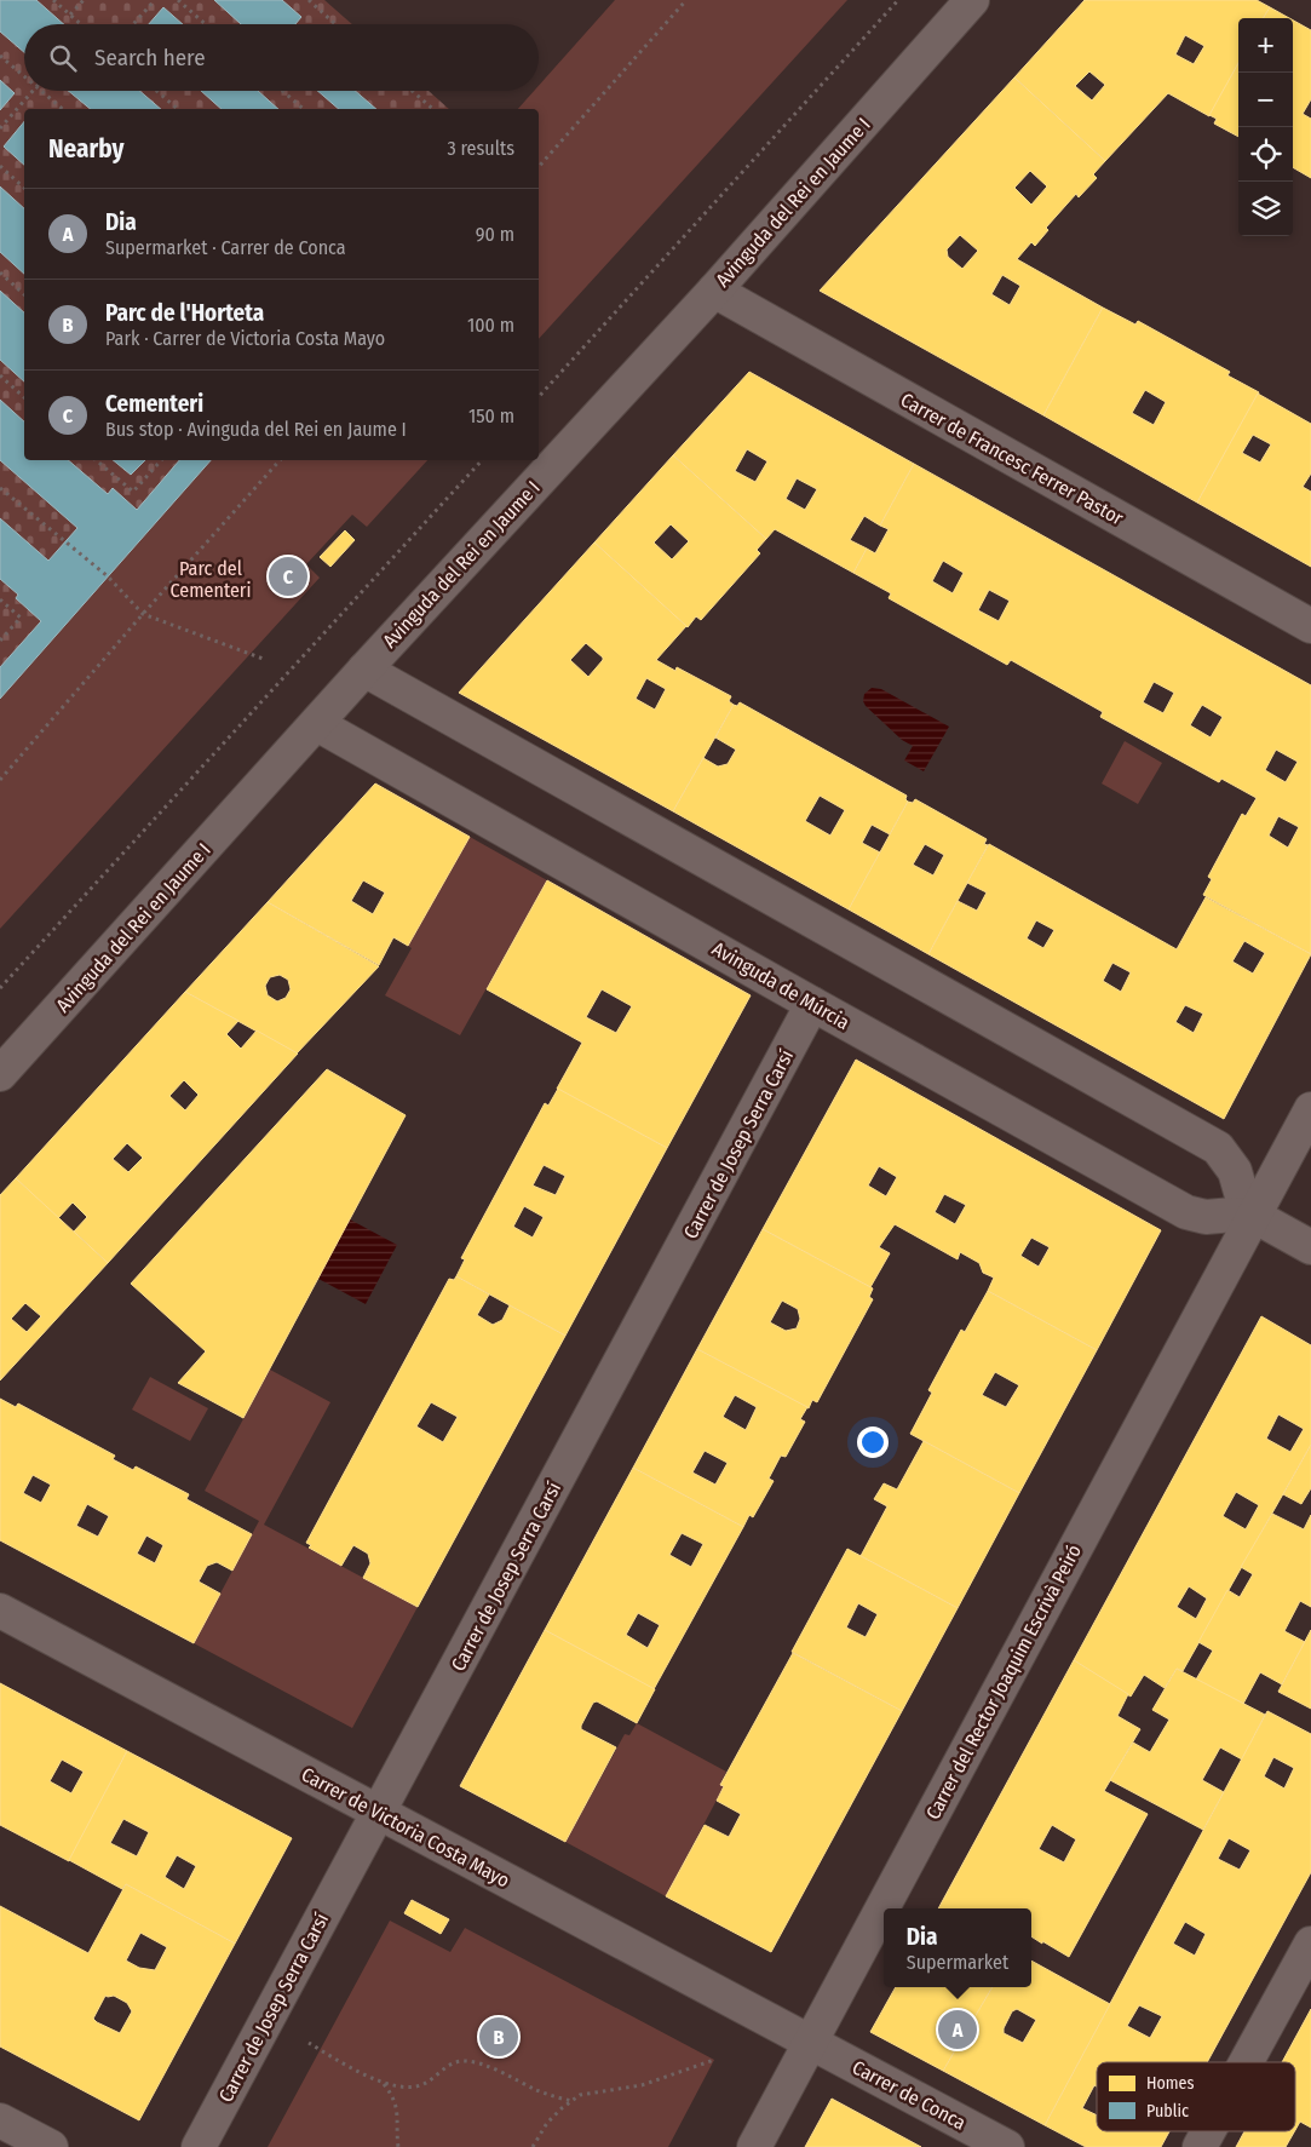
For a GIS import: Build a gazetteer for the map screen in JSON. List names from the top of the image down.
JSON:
{
  "streets": {
    "street": [
      "Avinguda del Rei en Jaume I",
      "Carrer de Francesc Ferrer Pastor",
      "Avinguda de Múrcia",
      "Carrer de Josep Serra Carsí",
      "Carrer del Rector Joaquim Escrivà Peiró",
      "Carrer de Victoria Costa Mayo",
      "Carrer de Conca"
    ]
  },
  "crossings": [
    ["Avinguda del Rei en Jaume I", "Carrer de Francesc Ferrer Pastor"],
    ["Avinguda del Rei en Jaume I", "Avinguda de Múrcia"],
    ["Avinguda de Múrcia", "Carrer de Josep Serra Carsí"],
    ["Avinguda de Múrcia", "Carrer del Rector Joaquim Escrivà Peiró"],
    ["Carrer de Josep Serra Carsí", "Carrer de Victoria Costa Mayo"],
    ["Carrer del Rector Joaquim Escrivà Peiró", "Carrer de Victoria Costa Mayo"],
    ["Carrer del Rector Joaquim Escrivà Peiró", "Carrer de Conca"],
    ["Carrer de Victoria Costa Mayo", "Carrer de Conca"]
  ],
  "parks": ["Parc del Cementeri"],
  "legend": ["Homes", "Public"],
  "page": {
    "map_buttons": ["+", "−"],
    "search": "Search here",
    "heading": ["Nearby", "3 results"],
    "list": [
      {
        "mark": "A",
        "name": "Dia",
        "note": "Supermarket · Carrer de Conca",
        "value": "90 m"
      },
      {
        "mark": "B",
        "name": "Parc de l'Horteta",
        "note": "Park · Carrer de Victoria Costa Mayo",
        "value": "100 m"
      },
      {
        "mark": "C",
        "name": "Cementeri",
        "note": "Bus stop · Avinguda del Rei en Jaume I",
        "value": "150 m"
      }
    ],
    "pins": ["C", "A", "B"],
    "popup": ["Dia", "Supermarket"]
  }
}
